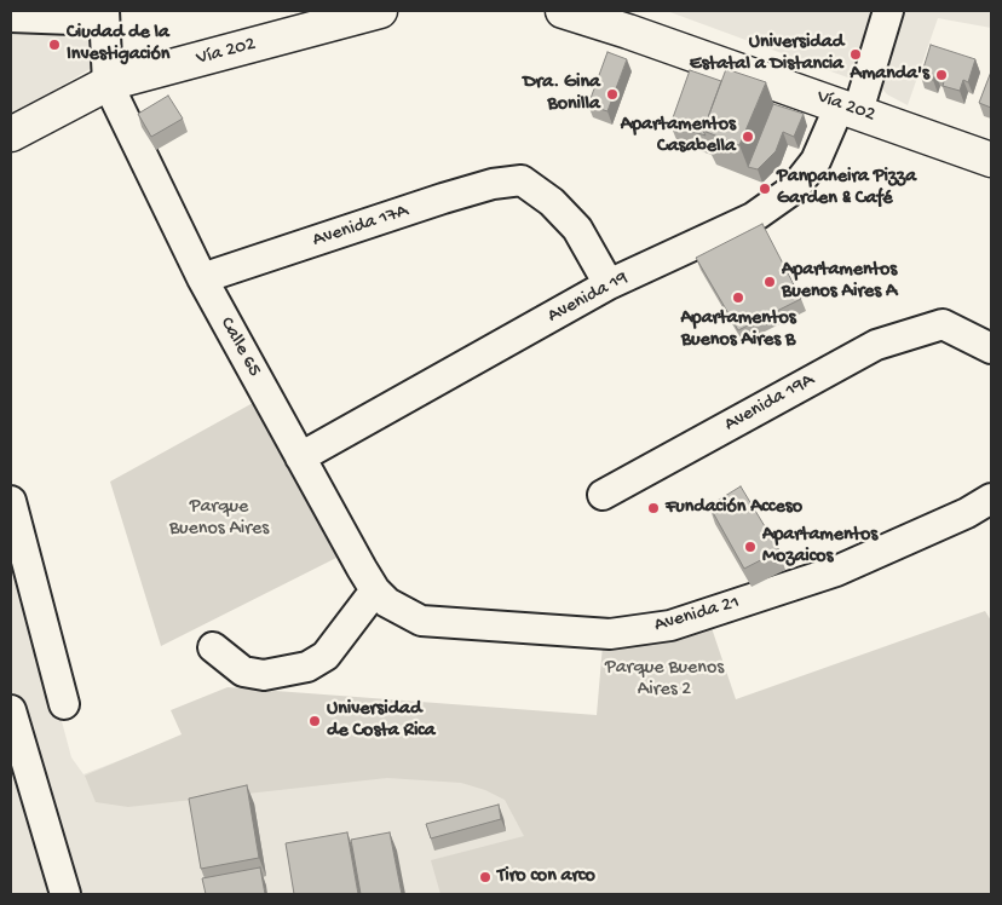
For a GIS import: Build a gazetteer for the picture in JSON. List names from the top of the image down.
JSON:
{
  "streets": {
    "main road": ["Vía 202"],
    "street": [
      "Avenida 17A",
      "Avenida 19",
      "Calle 65",
      "Avenida 19A",
      "Avenida 21"
    ]
  },
  "crossings": [
    ["Vía 202", "Avenida 19"],
    ["Vía 202", "Calle 65"],
    ["Avenida 17A", "Avenida 19"],
    ["Avenida 17A", "Calle 65"],
    ["Avenida 19", "Calle 65"],
    ["Calle 65", "Avenida 21"]
  ],
  "parks": ["Parque Buenos Aires", "Parque Buenos Aires 2"],
  "places": [
    "Ciudad de la Investigación",
    "Universidad Estatal a Distancia",
    "Amanda's",
    "Dra. Gina Bonilla",
    "Apartamentos Casabella",
    "Panpaneira Pizza Garden & Café",
    "Apartamentos Buenos Aires A",
    "Apartamentos Buenos Aires B",
    "Fundación Acceso",
    "Apartamentos Mozaicos",
    "Universidad de Costa Rica",
    "Tiro con arco"
  ]
}
